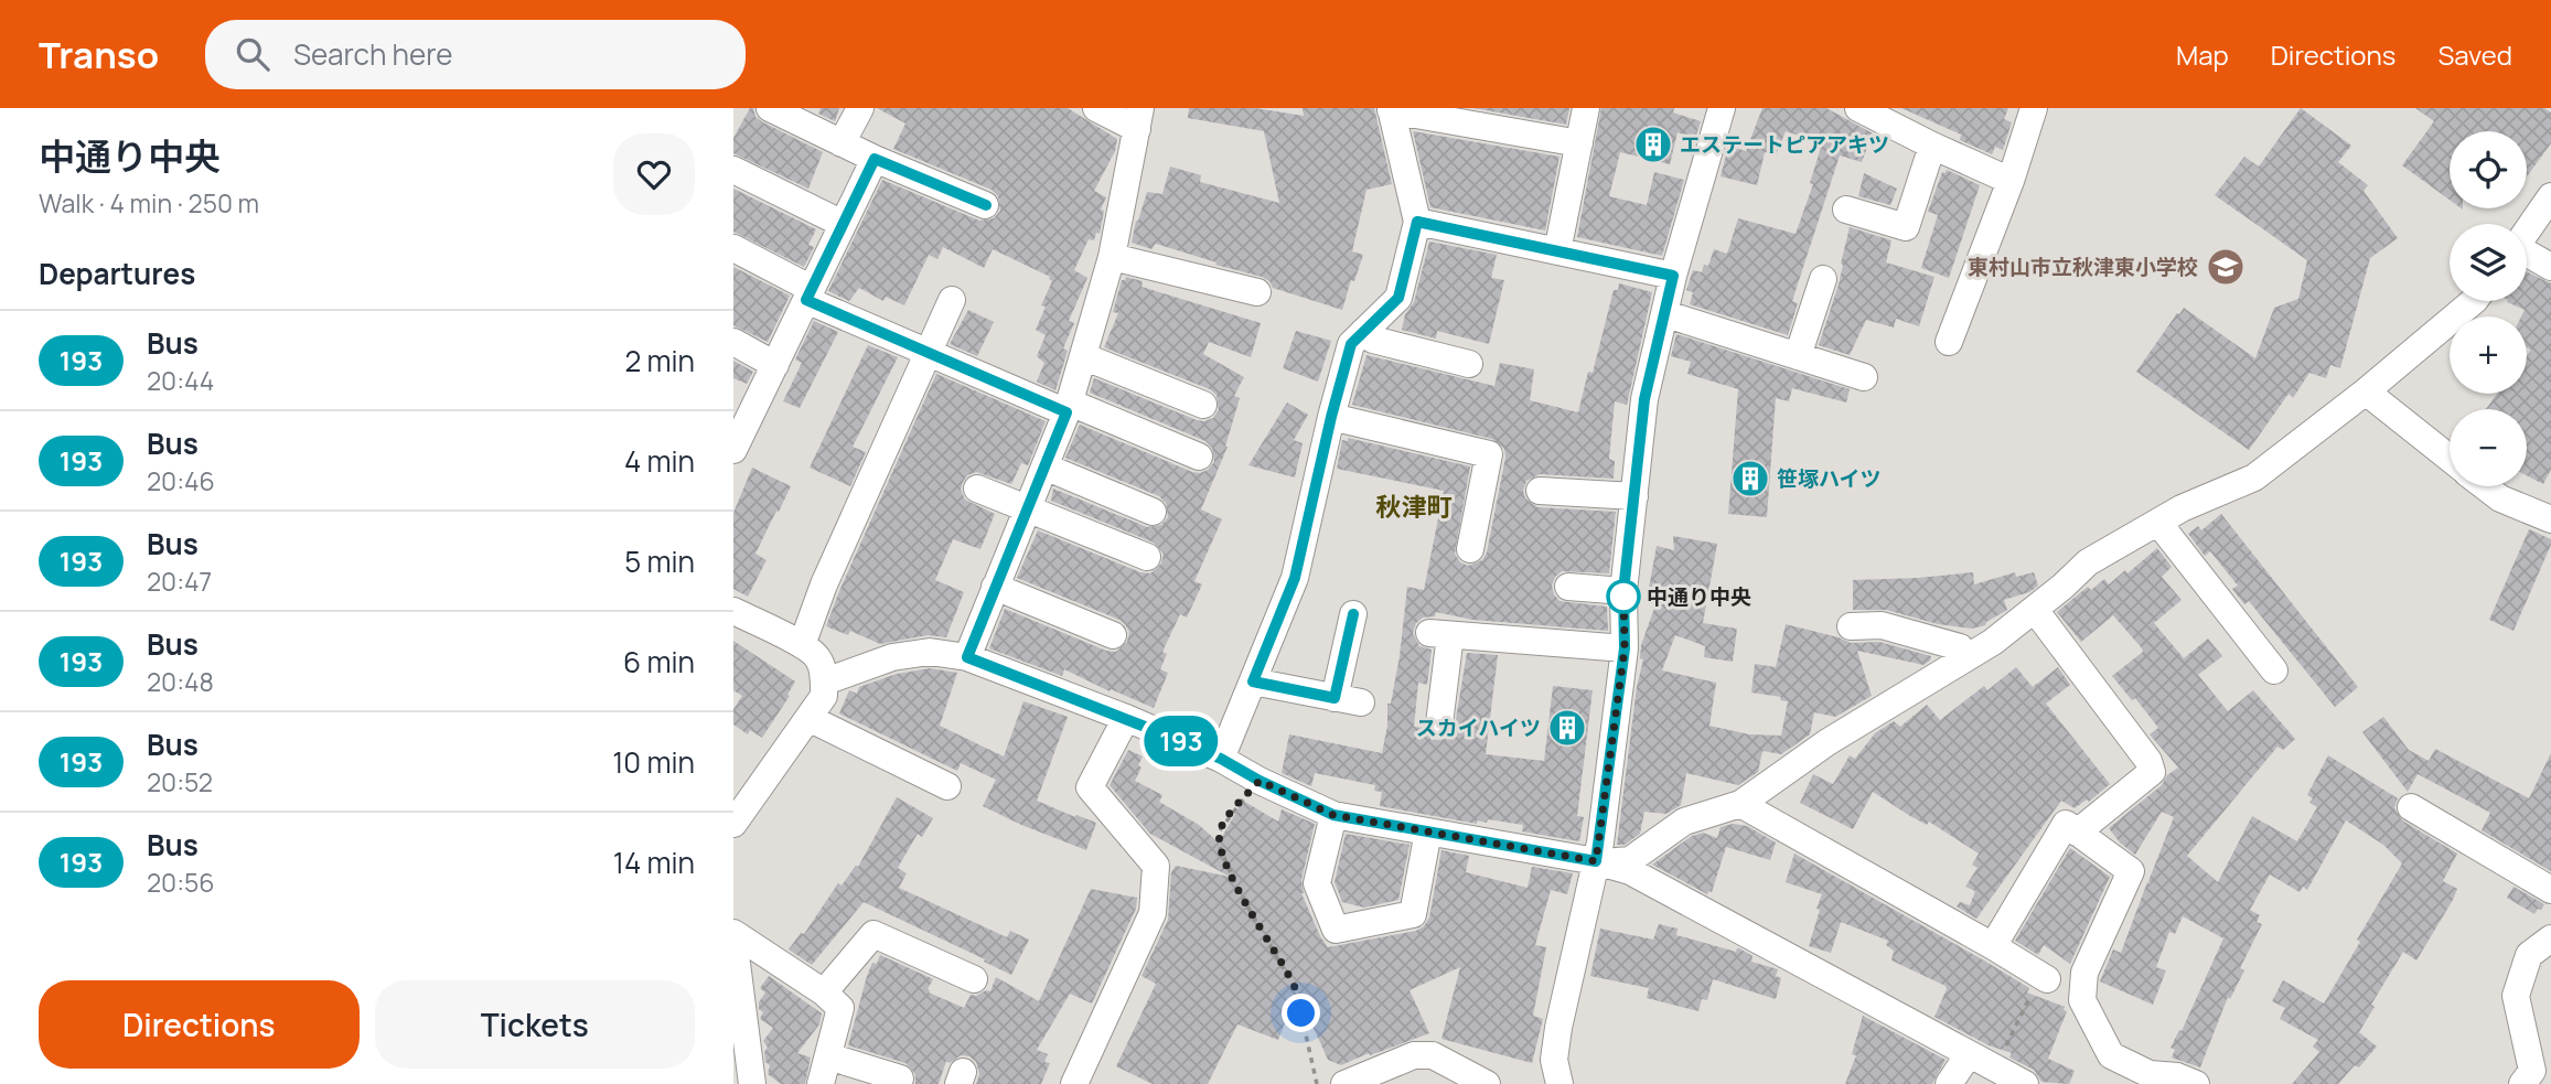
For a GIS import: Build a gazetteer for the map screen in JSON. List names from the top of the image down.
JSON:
{
  "districts": ["秋津町"],
  "places": {
    "building": ["エステートピアアキツ", "笹塚ハイツ", "スカイハイツ"],
    "school or university": ["東村山市立秋津東小学校"],
    "other": ["中通り中央"]
  },
  "lines": ["bus line 193"],
  "page": {
    "header": "Transo",
    "search": "Search here",
    "nav": ["Map", "Directions", "Saved"],
    "heading": [
      ["中通り中央", "Walk · 4 min · 250 m"],
      "Departures"
    ],
    "on_map": "193",
    "map_buttons": ["+", "−"],
    "list": [
      {
        "mark": "193",
        "name": "Bus",
        "note": "20:44",
        "value": "2 min"
      },
      {
        "mark": "193",
        "name": "Bus",
        "note": "20:46",
        "value": "4 min"
      },
      {
        "mark": "193",
        "name": "Bus",
        "note": "20:47",
        "value": "5 min"
      },
      {
        "mark": "193",
        "name": "Bus",
        "note": "20:48",
        "value": "6 min"
      },
      {
        "mark": "193",
        "name": "Bus",
        "note": "20:52",
        "value": "10 min"
      },
      {
        "mark": "193",
        "name": "Bus",
        "note": "20:56",
        "value": "14 min"
      }
    ],
    "buttons": ["Directions", "Tickets"]
  }
}
